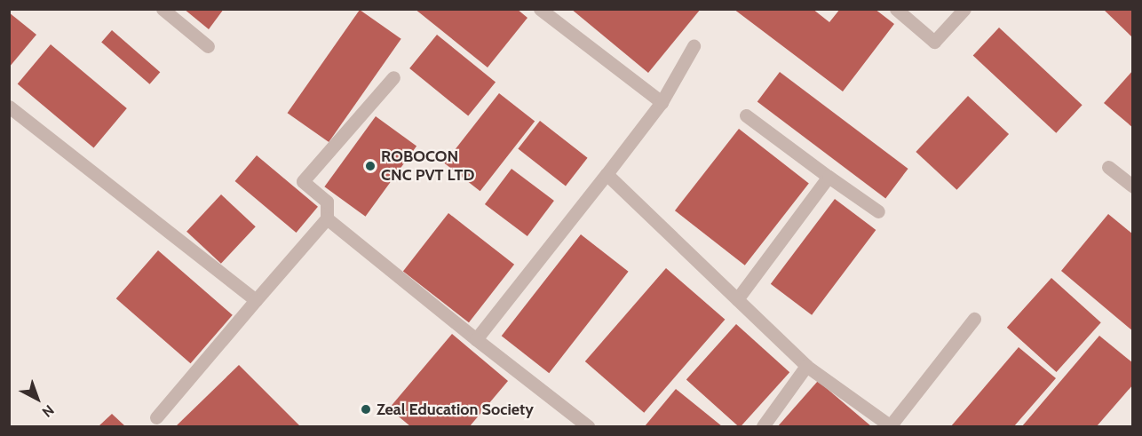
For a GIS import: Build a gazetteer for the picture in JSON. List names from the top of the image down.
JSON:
{
  "places": ["ROBOCON CNC PVT LTD", "Zeal Education Society"],
  "north": "bottom right"
}
